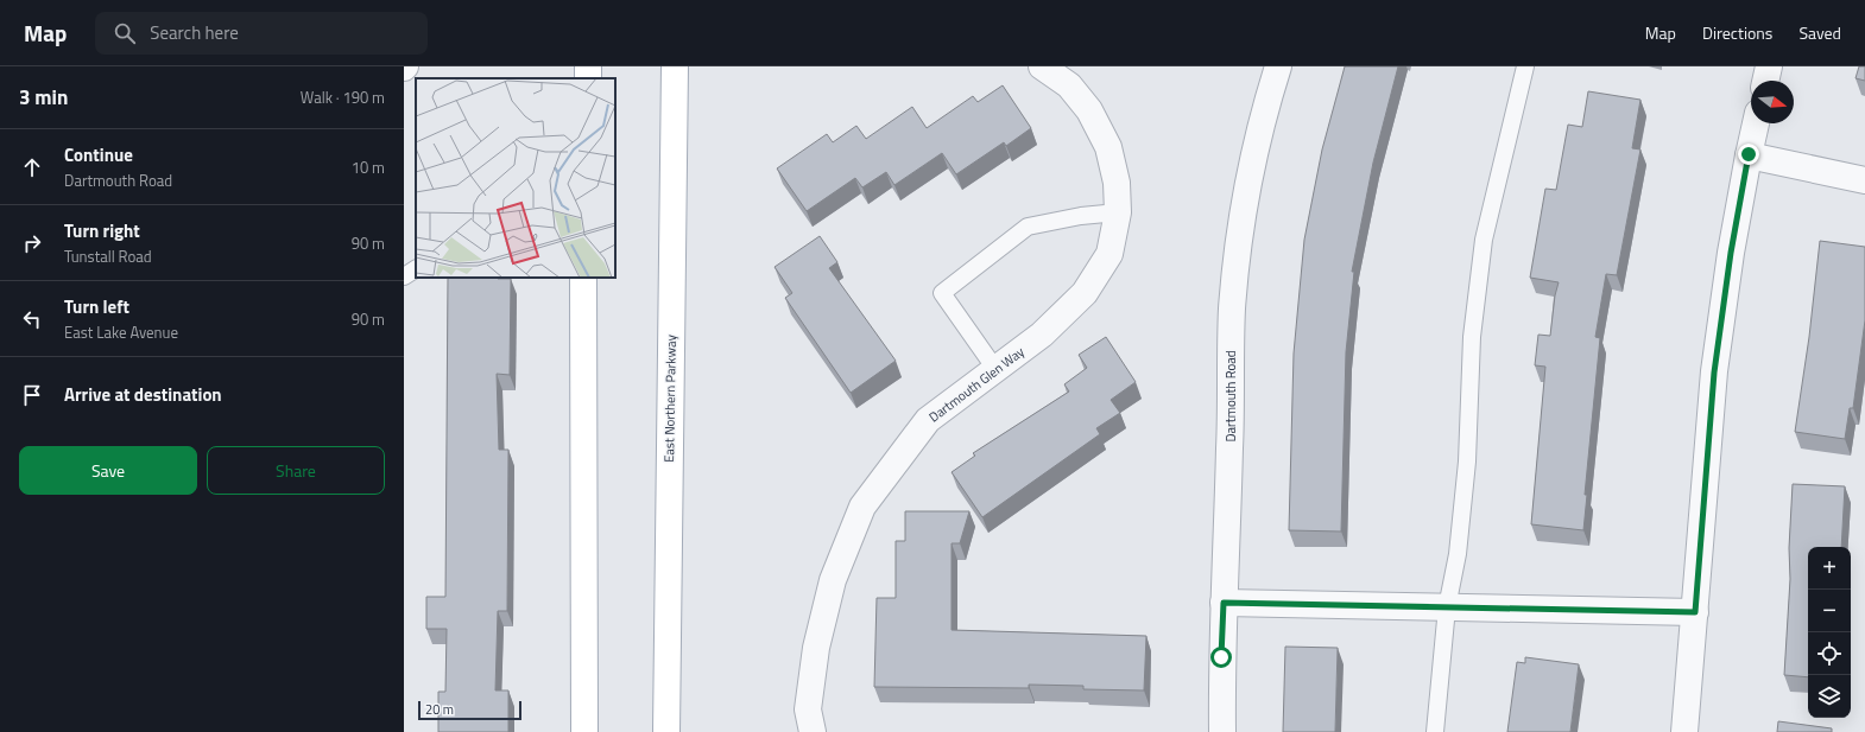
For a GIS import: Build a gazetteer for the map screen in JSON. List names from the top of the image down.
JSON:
{
  "streets": {
    "main road": ["East Northern Parkway"],
    "street": ["Dartmouth Glen Way", "Dartmouth Road"]
  },
  "scale_bar": "20 m",
  "north": "right",
  "page": {
    "header": "Map",
    "search": "Search here",
    "nav": ["Map", "Directions", "Saved"],
    "heading": ["3 min", "Walk · 190 m"],
    "list": [
      ["Continue", "Dartmouth Road", "10 m"],
      ["Turn right", "Tunstall Road", "90 m"],
      ["Turn left", "East Lake Avenue", "90 m"],
      "Arrive at destination"
    ],
    "buttons": ["Save", "Share"],
    "map_buttons": ["+", "−"],
    "scale": "20 m"
  }
}
